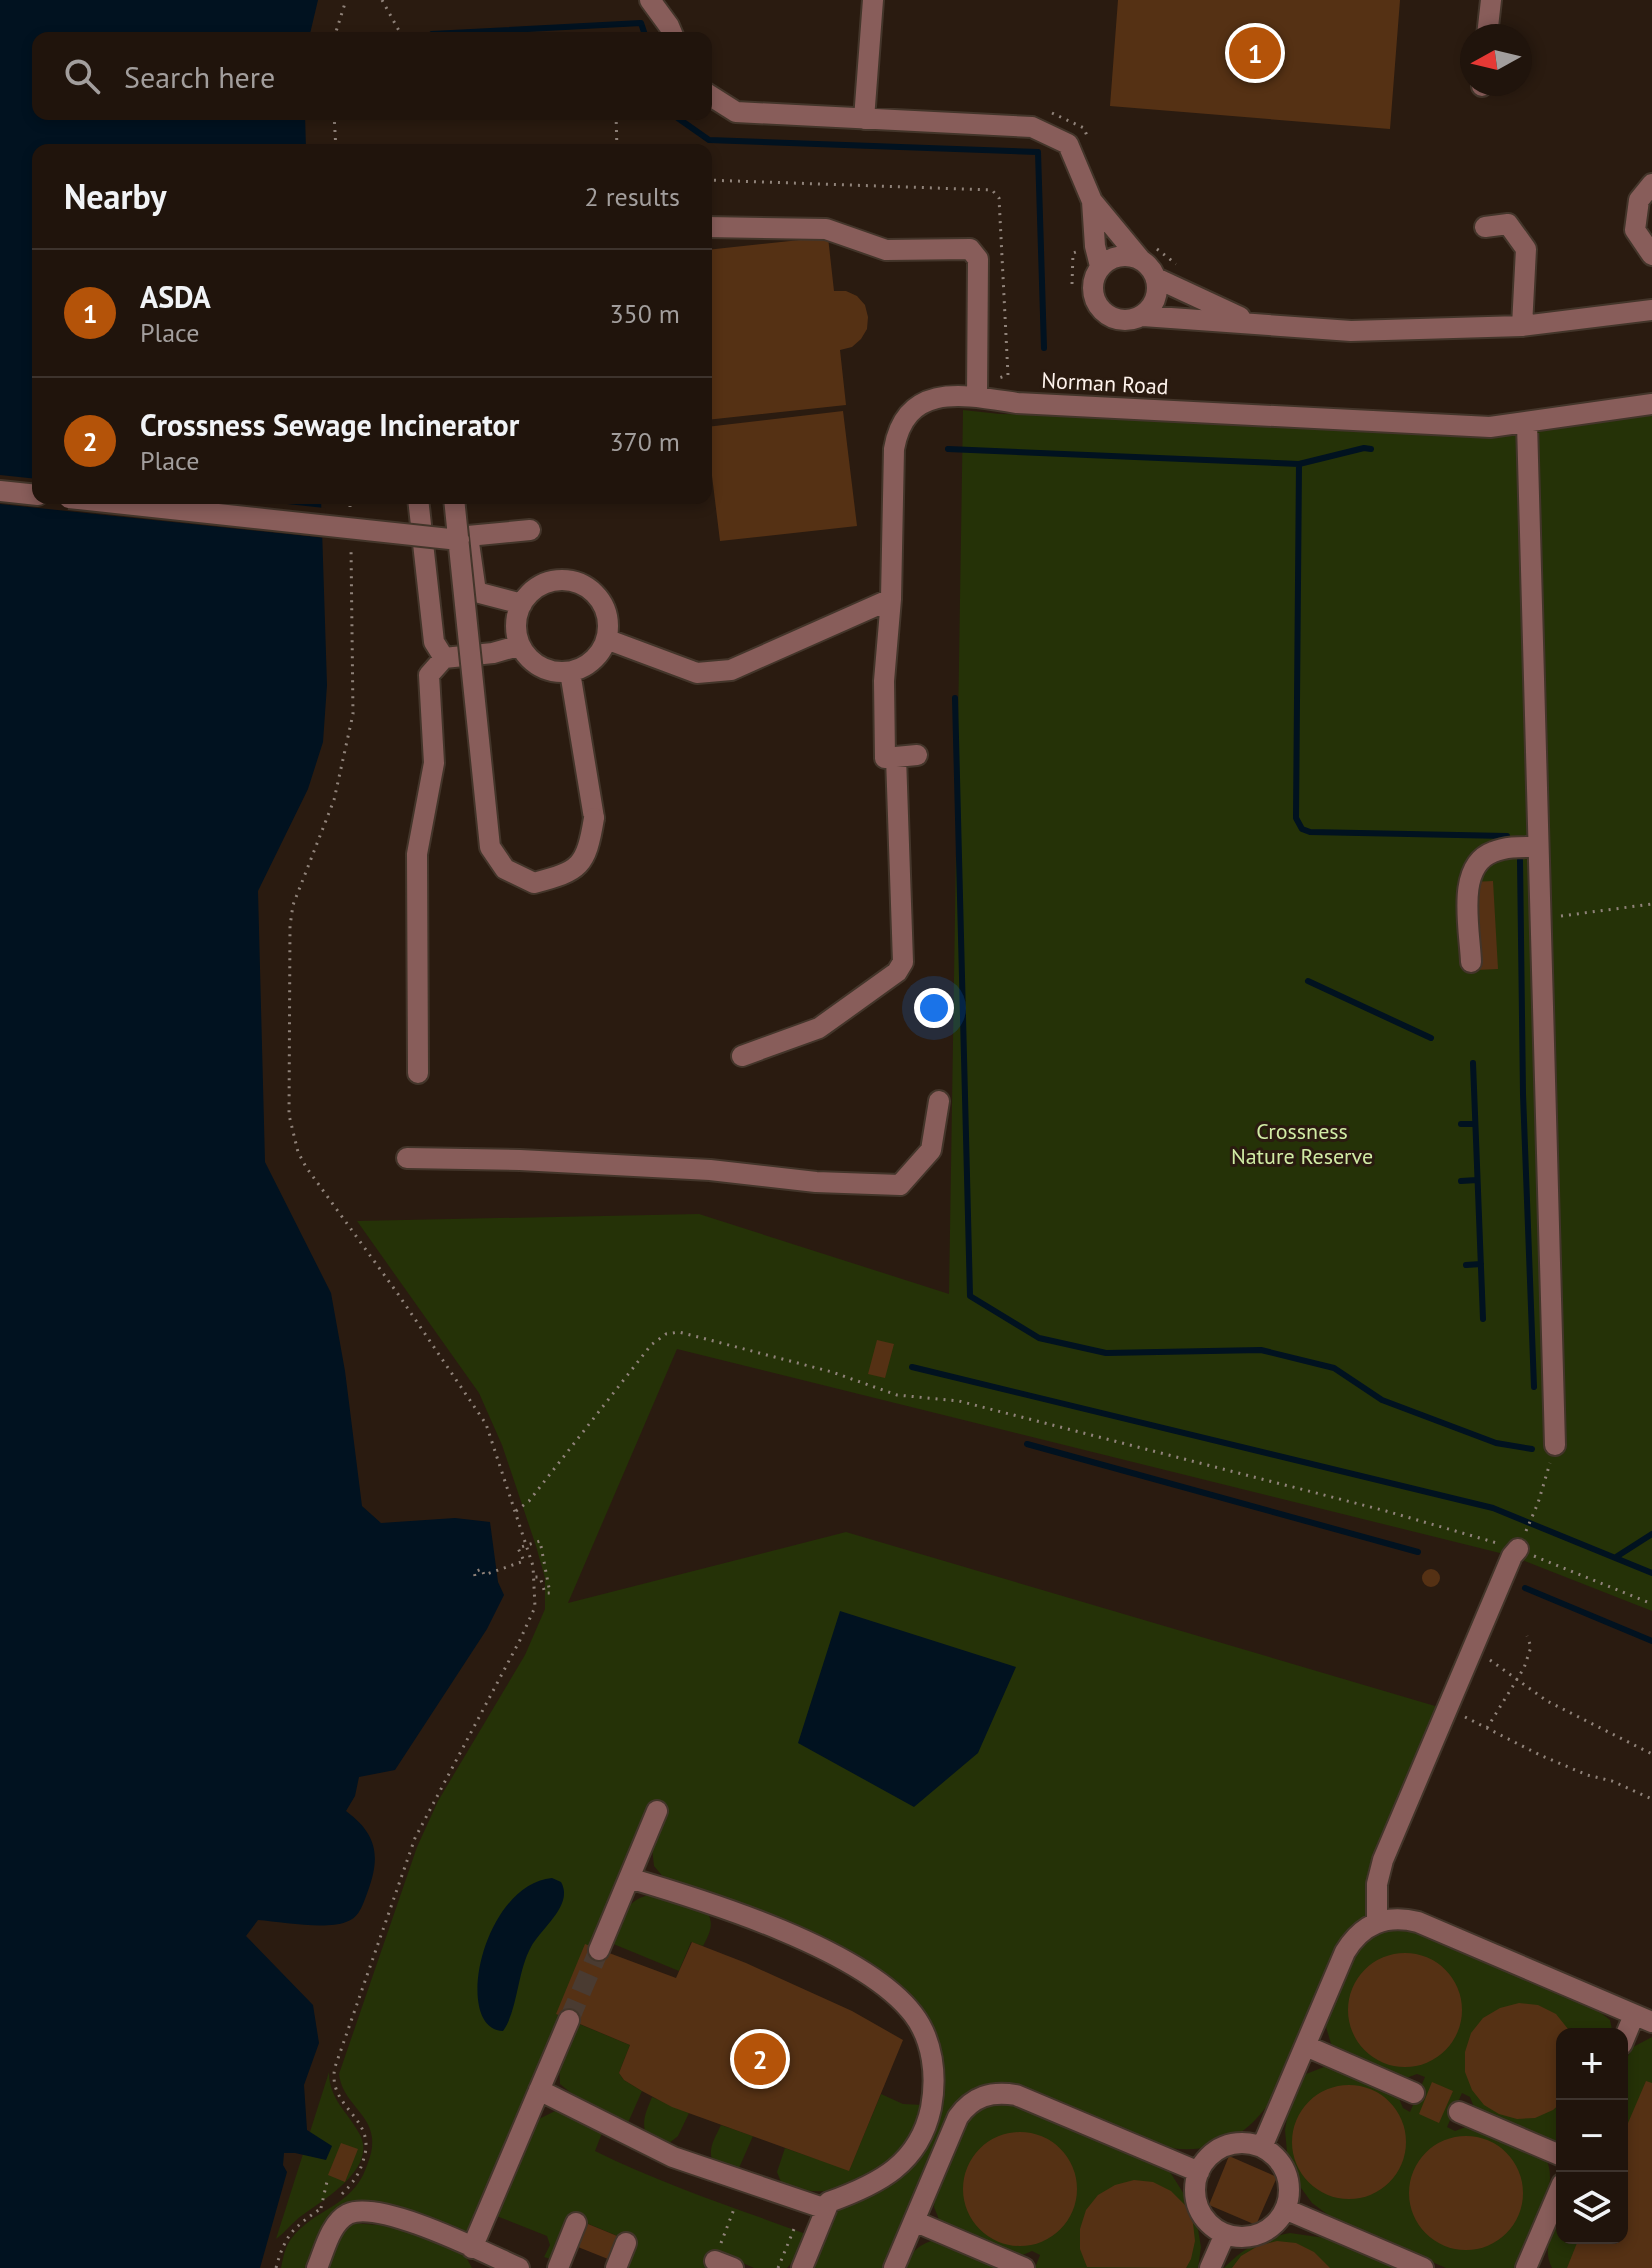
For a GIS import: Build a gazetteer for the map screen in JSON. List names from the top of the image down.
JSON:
{
  "streets": {
    "street": ["Norman Road"]
  },
  "parks": ["Crossness Nature Reserve"],
  "north": "left",
  "page": {
    "pins": ["1", "2"],
    "search": "Search here",
    "heading": ["Nearby", "2 results"],
    "list": [
      {
        "mark": "1",
        "name": "ASDA",
        "note": "Place",
        "value": "350 m"
      },
      {
        "mark": "2",
        "name": "Crossness Sewage Incinerator",
        "note": "Place",
        "value": "370 m"
      }
    ],
    "map_buttons": ["+", "−"]
  }
}
